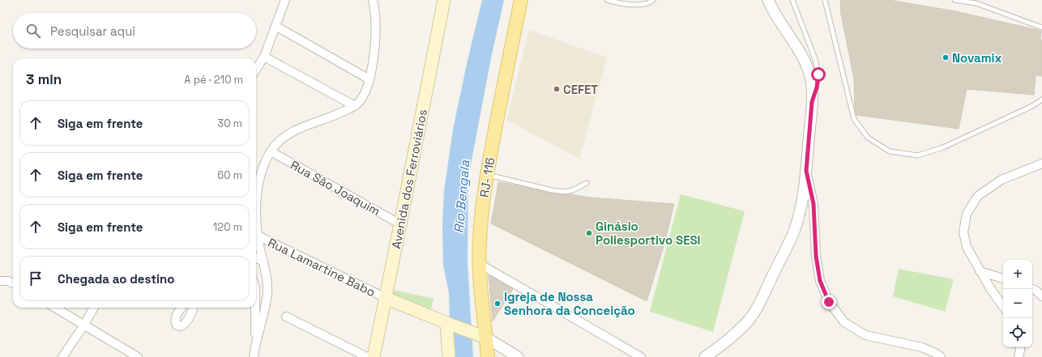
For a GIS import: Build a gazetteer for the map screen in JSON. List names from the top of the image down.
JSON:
{
  "streets": {
    "main road": ["RJ- 116", "Avenida dos Ferroviários"],
    "street": ["Rua São Joaquim", "Rua Lamartine Babo"]
  },
  "crossings": [
    ["Avenida dos Ferroviários", "Rua São Joaquim"],
    ["Avenida dos Ferroviários", "Rua Lamartine Babo"]
  ],
  "water": ["Rio Bengala"],
  "places": [
    "Novamix",
    "CEFET",
    "Ginásio Poliesportivo SESI",
    "Igreja de Nossa Senhora da Conceição"
  ],
  "page": {
    "search": "Pesquisar aqui",
    "heading": ["3 min", "A pé · 210 m"],
    "list": [
      ["Siga em frente", "30 m"],
      ["Siga em frente", "60 m"],
      ["Siga em frente", "120 m"],
      "Chegada ao destino"
    ],
    "map_buttons": ["+", "−"]
  }
}
